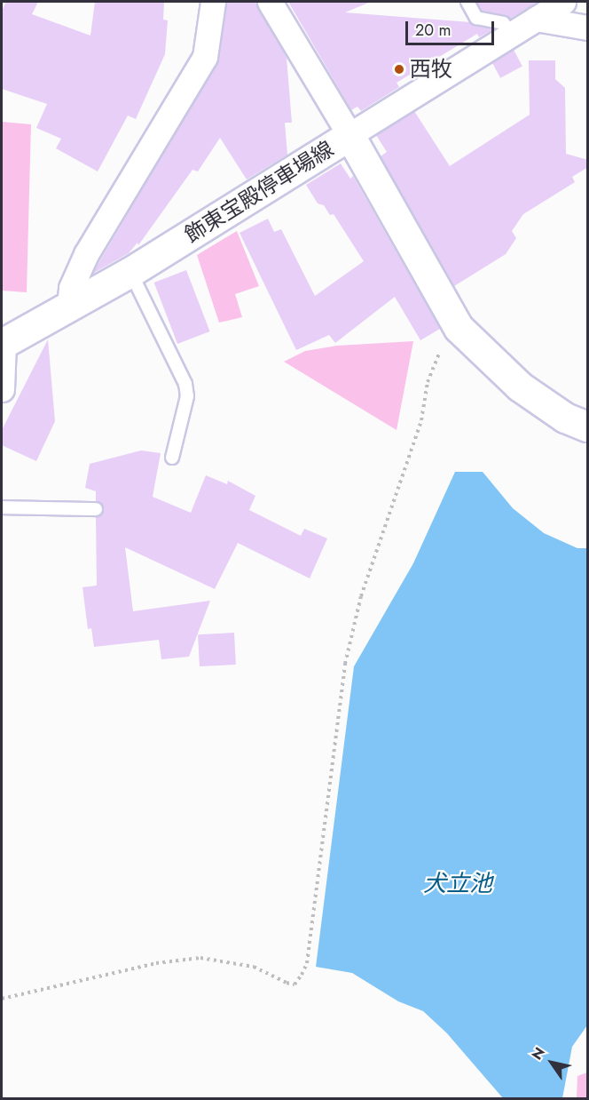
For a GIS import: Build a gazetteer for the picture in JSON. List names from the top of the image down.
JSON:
{
  "streets": {
    "main road": ["飾東宝殿停車場線"]
  },
  "water": ["犬立池"],
  "places": ["西牧"],
  "scale_bar": "20 m",
  "north": "top left"
}
